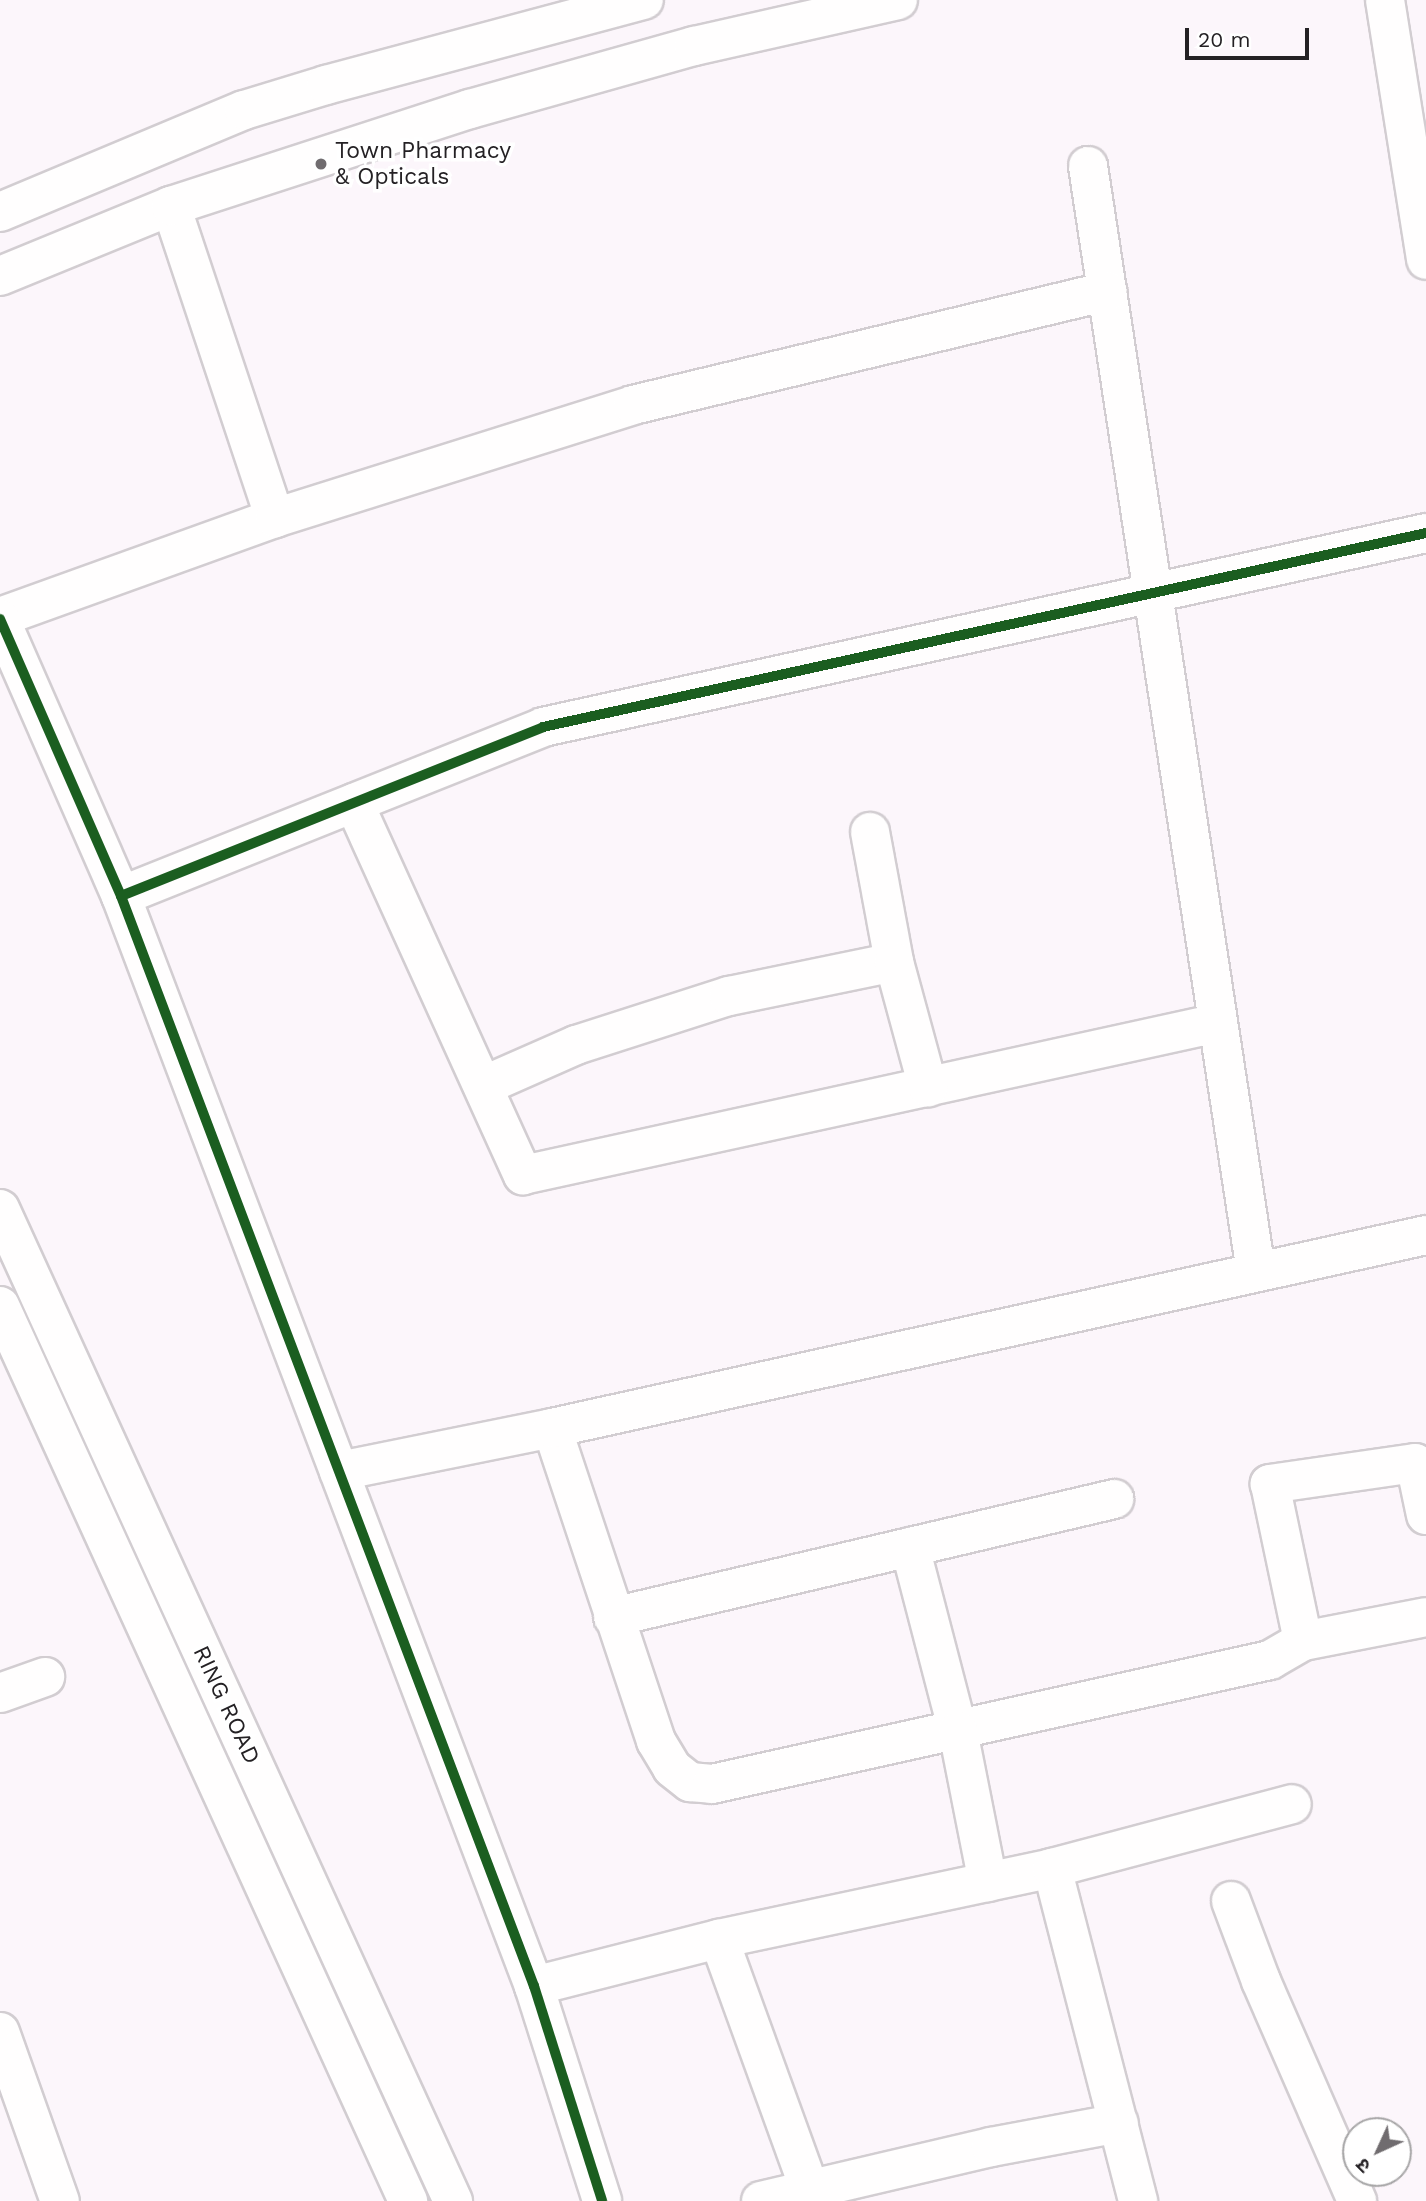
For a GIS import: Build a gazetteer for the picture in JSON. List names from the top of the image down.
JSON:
{
  "streets": {
    "street": ["RING ROAD"]
  },
  "places": ["Town Pharmacy & Opticals"],
  "scale_bar": "20 m",
  "north": "bottom left"
}
